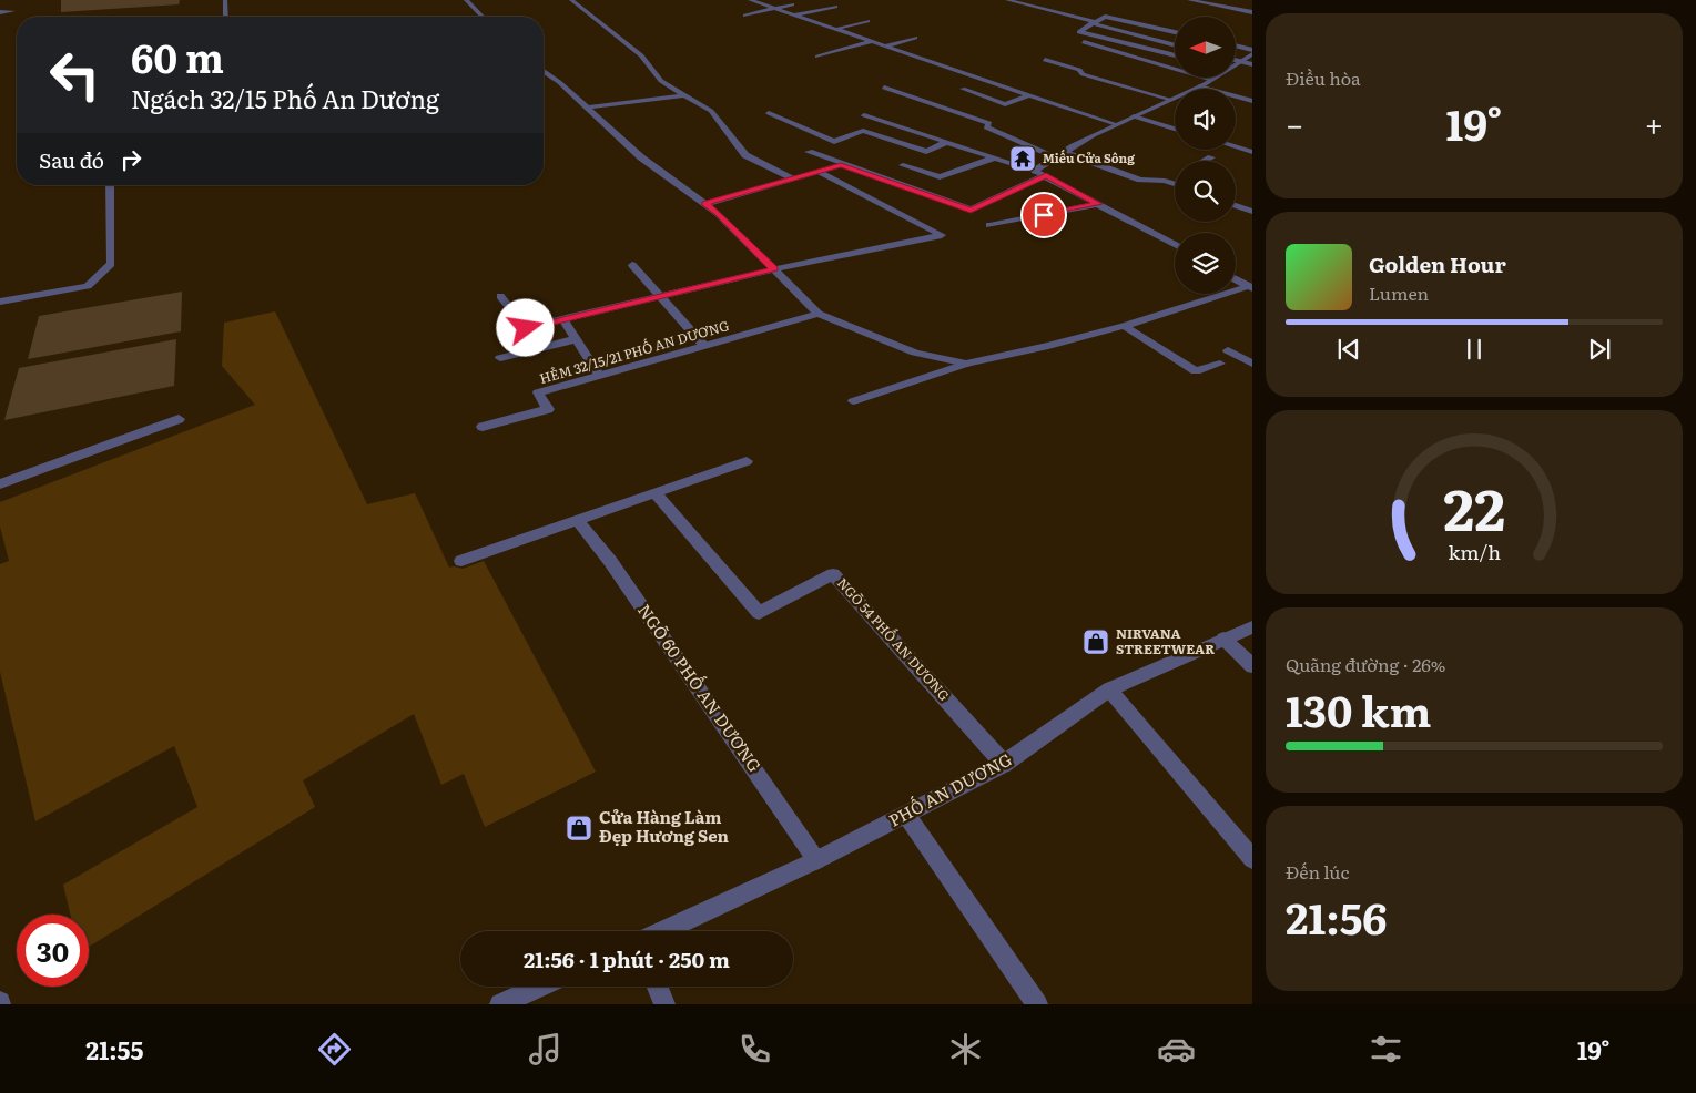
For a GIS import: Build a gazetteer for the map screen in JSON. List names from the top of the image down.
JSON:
{
  "streets": {
    "street": [
      "HẺM 32/15/21 PHỐ AN DƯƠNG",
      "NGÕ 54 PHỐ AN DƯƠNG",
      "NGÕ 60 PHỐ AN DƯƠNG",
      "PHỐ AN DƯƠNG"
    ]
  },
  "crossings": [
    ["NGÕ 54 PHỐ AN DƯƠNG", "PHỐ AN DƯƠNG"],
    ["NGÕ 60 PHỐ AN DƯƠNG", "PHỐ AN DƯƠNG"]
  ],
  "places": {
    "temple": ["Miếu Cửa Sông"],
    "shop": ["NIRVANA STREETWEAR", "Cửa Hàng Làm Đẹp Hương Sen"]
  },
  "north": "left",
  "page": {
    "tile": [
      "Điều hòa",
      ["Quãng đường · 26%", "130 km"],
      ["Đến lúc", "21:56"]
    ],
    "turn": ["60 m", "Ngách 32/15 Phố An Dương"],
    "heat": ["−", "19°", "+"],
    "then": "Sau đó",
    "song": ["Golden Hour", "Lumen"],
    "limit": "30",
    "trip": "21:56 · 1 phút · 250 m",
    "tabs": ["21:55", "19°"],
    "gauge": ["22", "km/h"]
  }
}
